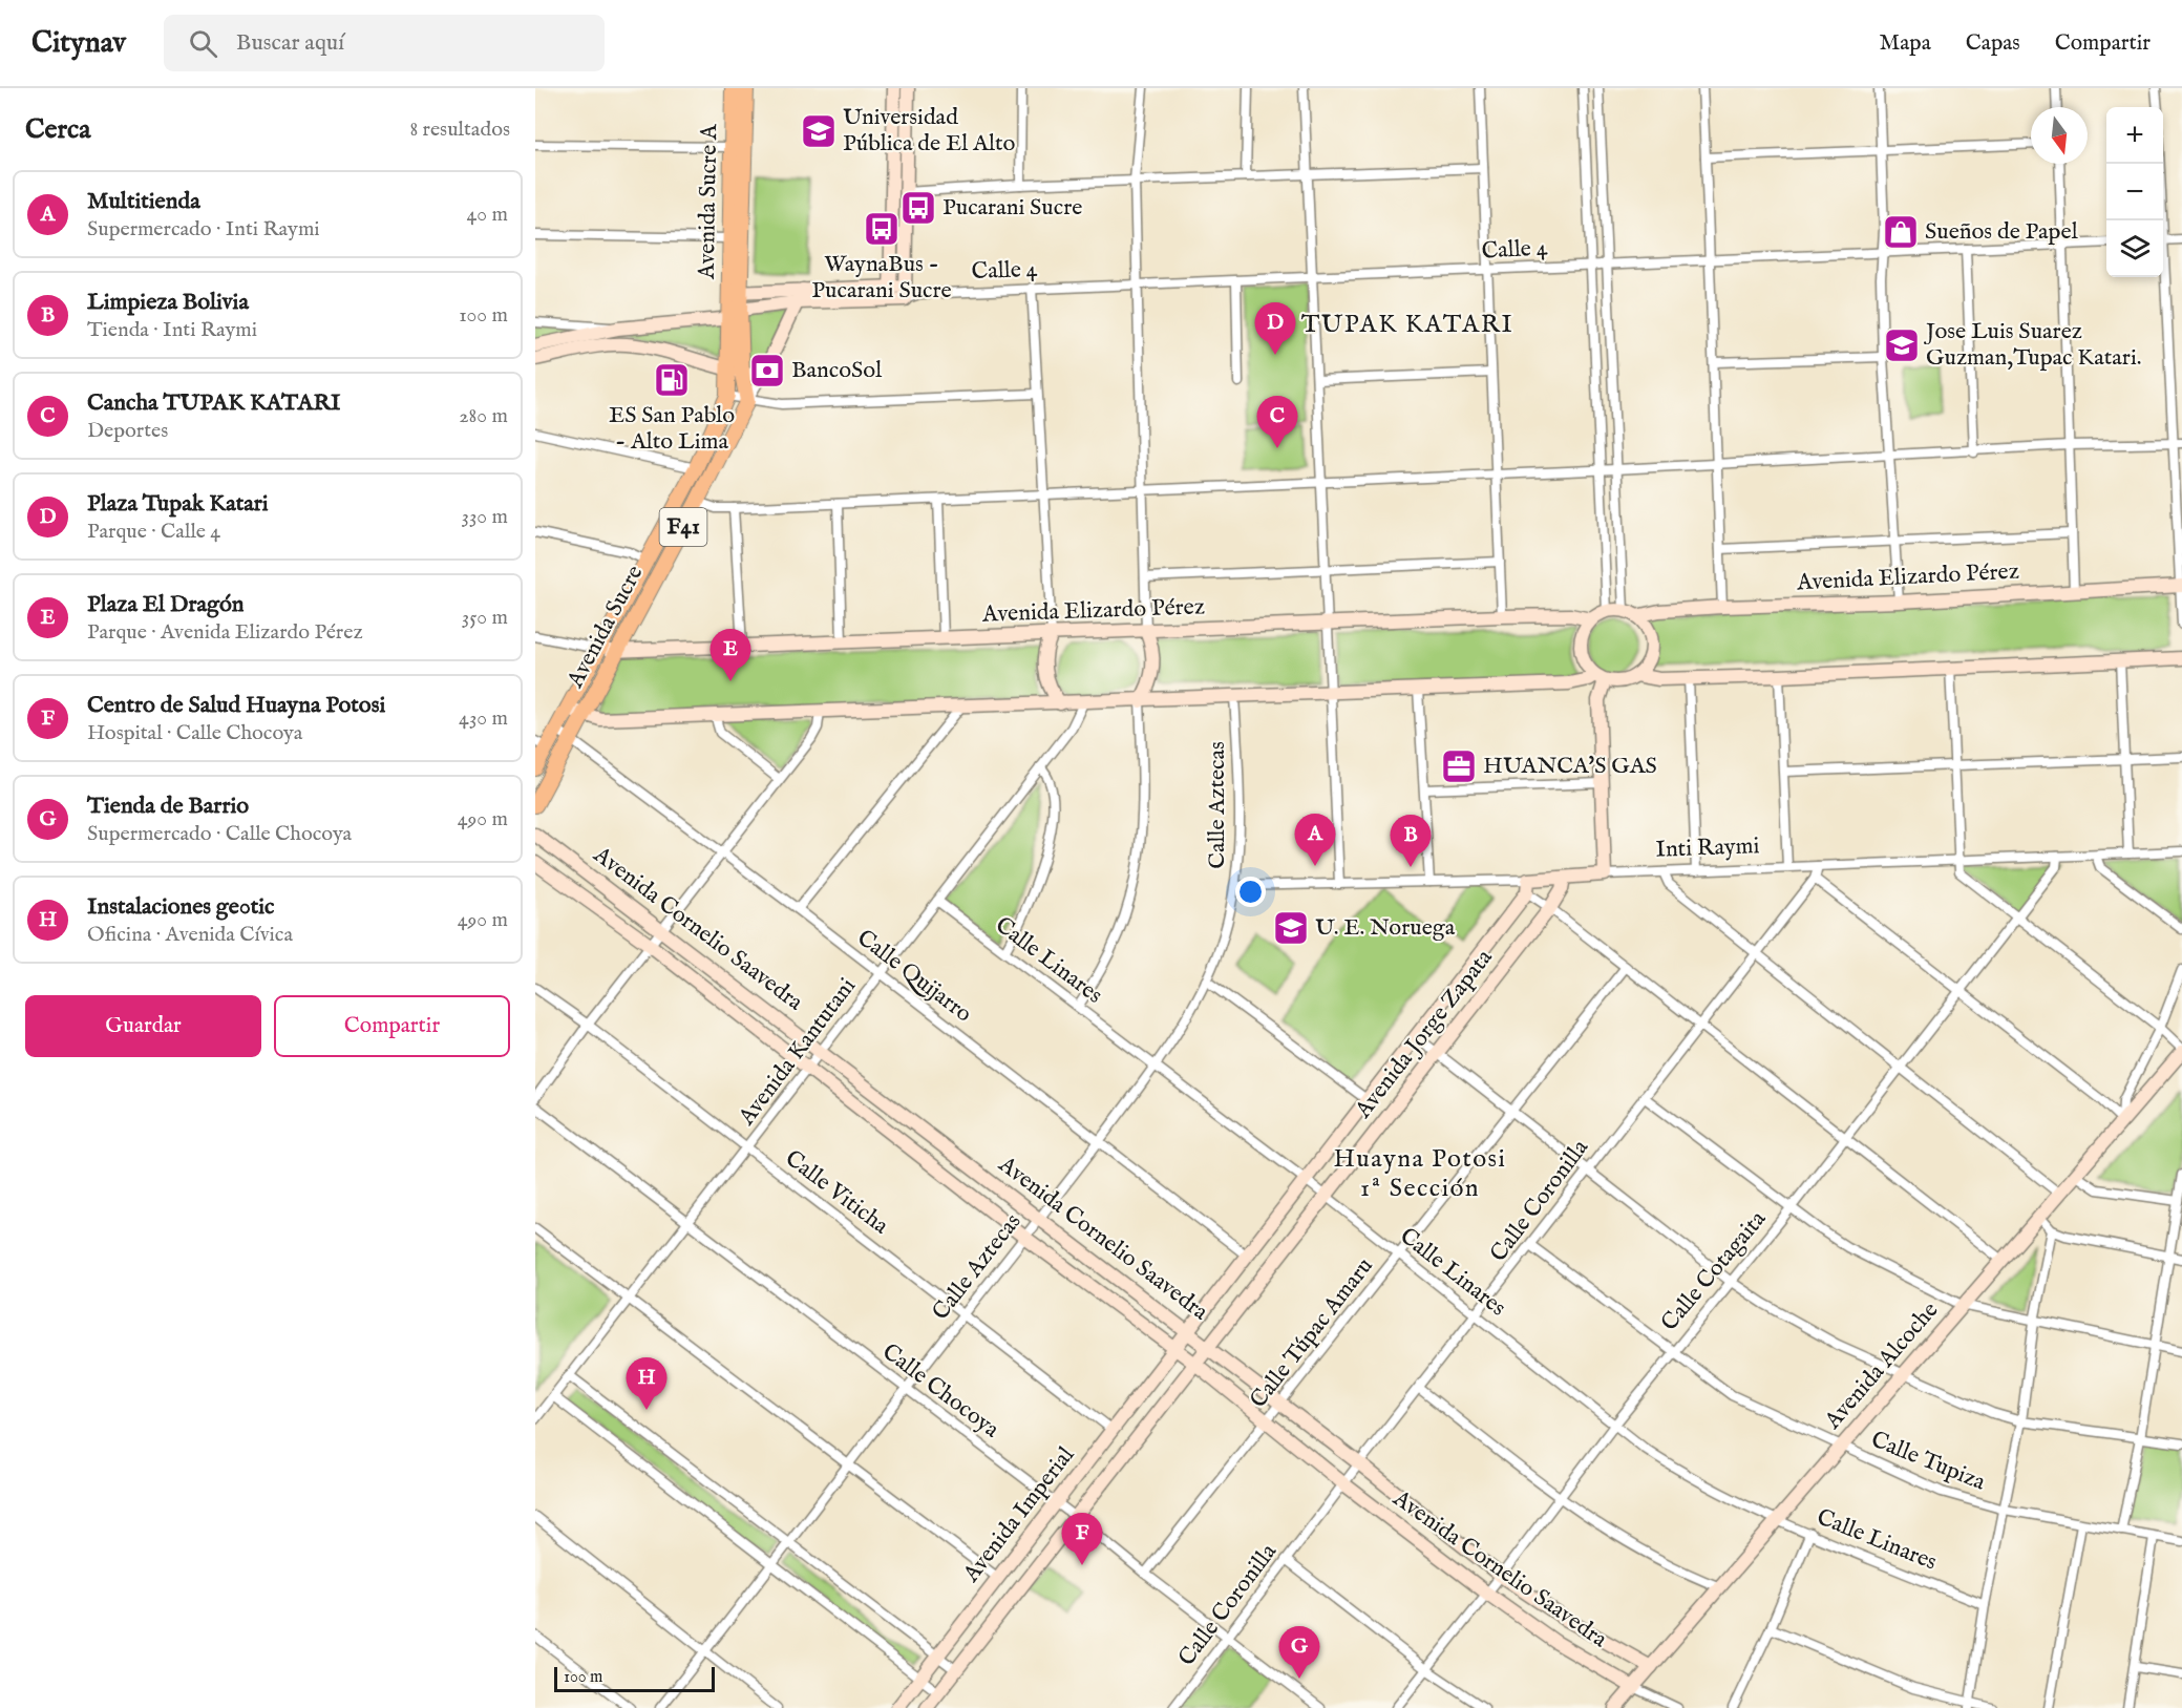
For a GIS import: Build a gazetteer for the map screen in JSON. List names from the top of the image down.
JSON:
{
  "streets": {
    "main road": ["Avenida Sucre A", "F41", "Avenida Sucre"],
    "street": [
      "Calle 4",
      "Avenida Elizardo Pérez",
      "Calle Aztecas",
      "Inti Raymi",
      "Avenida Cornelio Saavedra",
      "Calle Linares",
      "Calle Quijarro",
      "Avenida Jorge Zapata",
      "Avenida Kantutani",
      "Calle Viticha",
      "Calle Coronilla",
      "Calle Cotagaita",
      "Calle Túpac Amaru",
      "Avenida Alcoche",
      "Calle Chocoya",
      "Calle Tupiza",
      "Avenida Imperial"
    ]
  },
  "crossings": [
    ["Avenida Sucre A", "F41"],
    ["F41", "Avenida Sucre"],
    ["Avenida Elizardo Pérez", "Avenida Sucre"],
    ["Avenida Sucre", "Calle Quijarro"],
    ["Calle Aztecas", "Inti Raymi"],
    ["Calle Aztecas", "Avenida Cornelio Saavedra"],
    ["Calle Aztecas", "Calle Linares"],
    ["Calle Aztecas", "Calle Quijarro"],
    ["Calle Aztecas", "Calle Viticha"],
    ["Calle Aztecas", "Calle Chocoya"],
    ["Inti Raymi", "Avenida Jorge Zapata"],
    ["Inti Raymi", "Calle Coronilla"],
    ["Inti Raymi", "Calle Cotagaita"],
    ["Avenida Cornelio Saavedra", "Avenida Jorge Zapata"],
    ["Avenida Cornelio Saavedra", "Avenida Kantutani"],
    ["Avenida Cornelio Saavedra", "Calle Coronilla"],
    ["Avenida Cornelio Saavedra", "Calle Cotagaita"],
    ["Avenida Cornelio Saavedra", "Calle Túpac Amaru"],
    ["Avenida Cornelio Saavedra", "Avenida Alcoche"],
    ["Avenida Cornelio Saavedra", "Avenida Imperial"],
    ["Calle Linares", "Avenida Jorge Zapata"],
    ["Calle Linares", "Avenida Kantutani"],
    ["Calle Linares", "Calle Coronilla"],
    ["Calle Linares", "Calle Cotagaita"],
    ["Calle Linares", "Calle Túpac Amaru"],
    ["Calle Linares", "Avenida Alcoche"],
    ["Calle Quijarro", "Avenida Jorge Zapata"],
    ["Calle Quijarro", "Avenida Kantutani"],
    ["Avenida Jorge Zapata", "Avenida Imperial"],
    ["Avenida Kantutani", "Calle Viticha"],
    ["Avenida Kantutani", "Calle Chocoya"],
    ["Calle Viticha", "Avenida Imperial"],
    ["Calle Coronilla", "Calle Chocoya"],
    ["Calle Coronilla", "Calle Tupiza"],
    ["Calle Cotagaita", "Calle Tupiza"],
    ["Calle Túpac Amaru", "Calle Chocoya"],
    ["Avenida Alcoche", "Calle Tupiza"],
    ["Calle Chocoya", "Avenida Imperial"]
  ],
  "districts": ["TUPAK KATARI", "Huayna Potosi 1ª Sección"],
  "places": {
    "school or university": ["Universidad Pública de El Alto", "Jose Luis Suarez Guzman,Tupac Katari.", "U. E. Noruega"],
    "bus stop": ["Pucarani Sucre", "WaynaBus - Pucarani Sucre"],
    "shop": ["Sueños de Papel"],
    "bank": ["BancoSol"],
    "fuel station": ["ES San Pablo - Alto Lima"],
    "office": ["HUANCA'S GAS"]
  },
  "scale_bar": "100 m",
  "north": "bottom",
  "page": {
    "header": "Citynav",
    "search": "Buscar aquí",
    "nav": ["Mapa", "Capas", "Compartir"],
    "heading": ["Cerca", "8 resultados"],
    "map_buttons": ["+", "−"],
    "list": [
      {
        "mark": "A",
        "name": "Multitienda",
        "note": "Supermercado · Inti Raymi",
        "value": "40 m"
      },
      {
        "mark": "B",
        "name": "Limpieza Bolivia",
        "note": "Tienda · Inti Raymi",
        "value": "100 m"
      },
      {
        "mark": "C",
        "name": "Cancha TUPAK KATARI",
        "note": "Deportes",
        "value": "280 m"
      },
      {
        "mark": "D",
        "name": "Plaza Tupak Katari",
        "note": "Parque · Calle 4",
        "value": "330 m"
      },
      {
        "mark": "E",
        "name": "Plaza El Dragón",
        "note": "Parque · Avenida Elizardo Pérez",
        "value": "350 m"
      },
      {
        "mark": "F",
        "name": "Centro de Salud Huayna Potosi",
        "note": "Hospital · Calle Chocoya",
        "value": "430 m"
      },
      {
        "mark": "G",
        "name": "Tienda de Barrio",
        "note": "Supermercado · Calle Chocoya",
        "value": "490 m"
      },
      {
        "mark": "H",
        "name": "Instalaciones ge0tic",
        "note": "Oficina · Avenida Cívica",
        "value": "490 m"
      }
    ],
    "pins": [
      "D",
      "C",
      "E",
      "A",
      "B",
      "H",
      "F",
      "G"
    ],
    "buttons": ["Guardar", "Compartir"],
    "scale": "100 m"
  }
}
